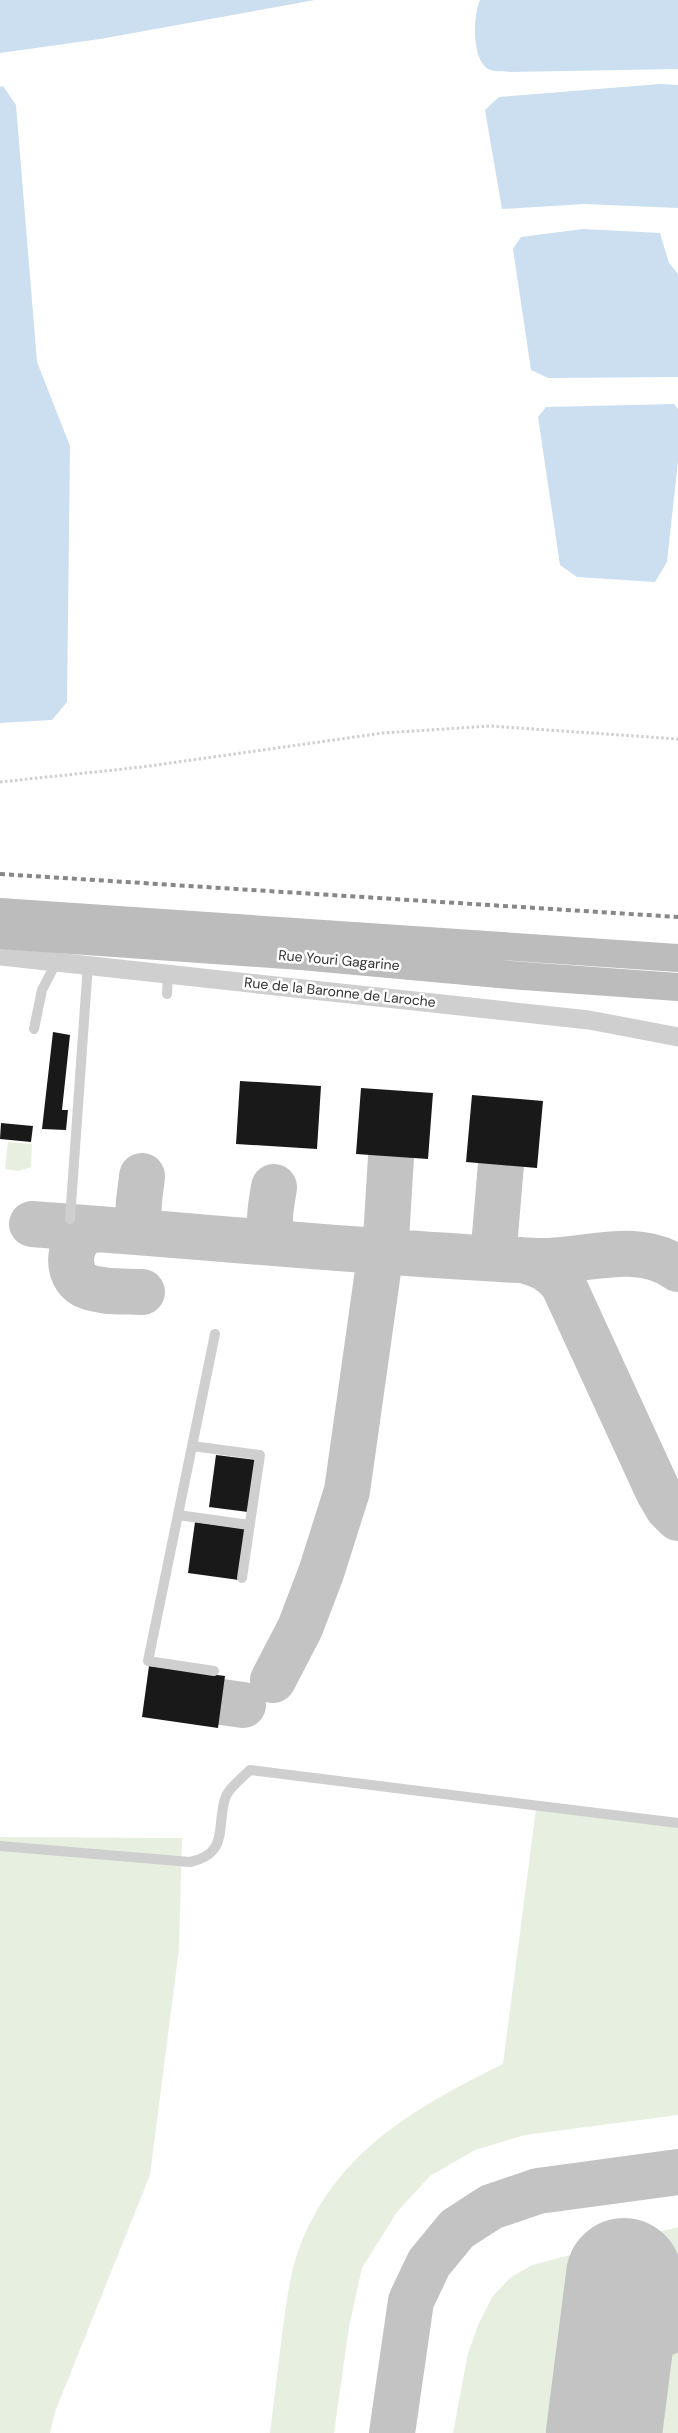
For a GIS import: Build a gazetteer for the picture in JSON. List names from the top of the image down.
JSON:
{
  "streets": {
    "main road": ["Rue Youri Gagarine"],
    "street": ["Rue de la Baronne de Laroche"]
  }
}
